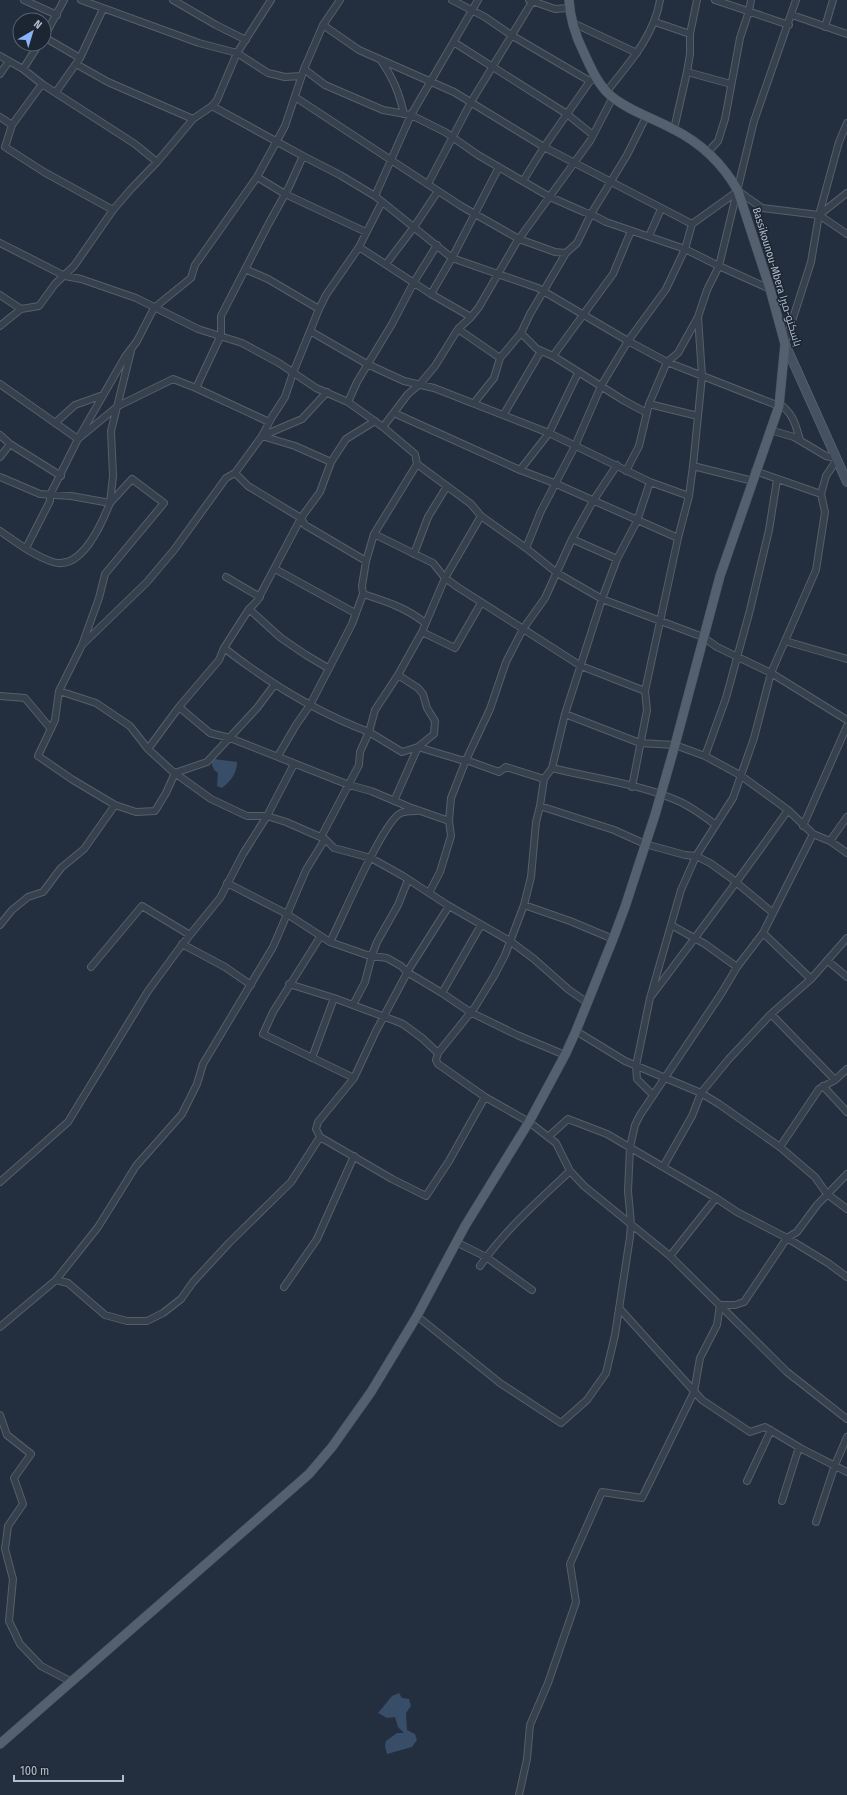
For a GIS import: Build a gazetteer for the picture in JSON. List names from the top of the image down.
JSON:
{
  "streets": {
    "main road": ["Bassikounou-Mbera باسكنو-مبرا"]
  },
  "scale_bar": "100 m",
  "north": "top right"
}
